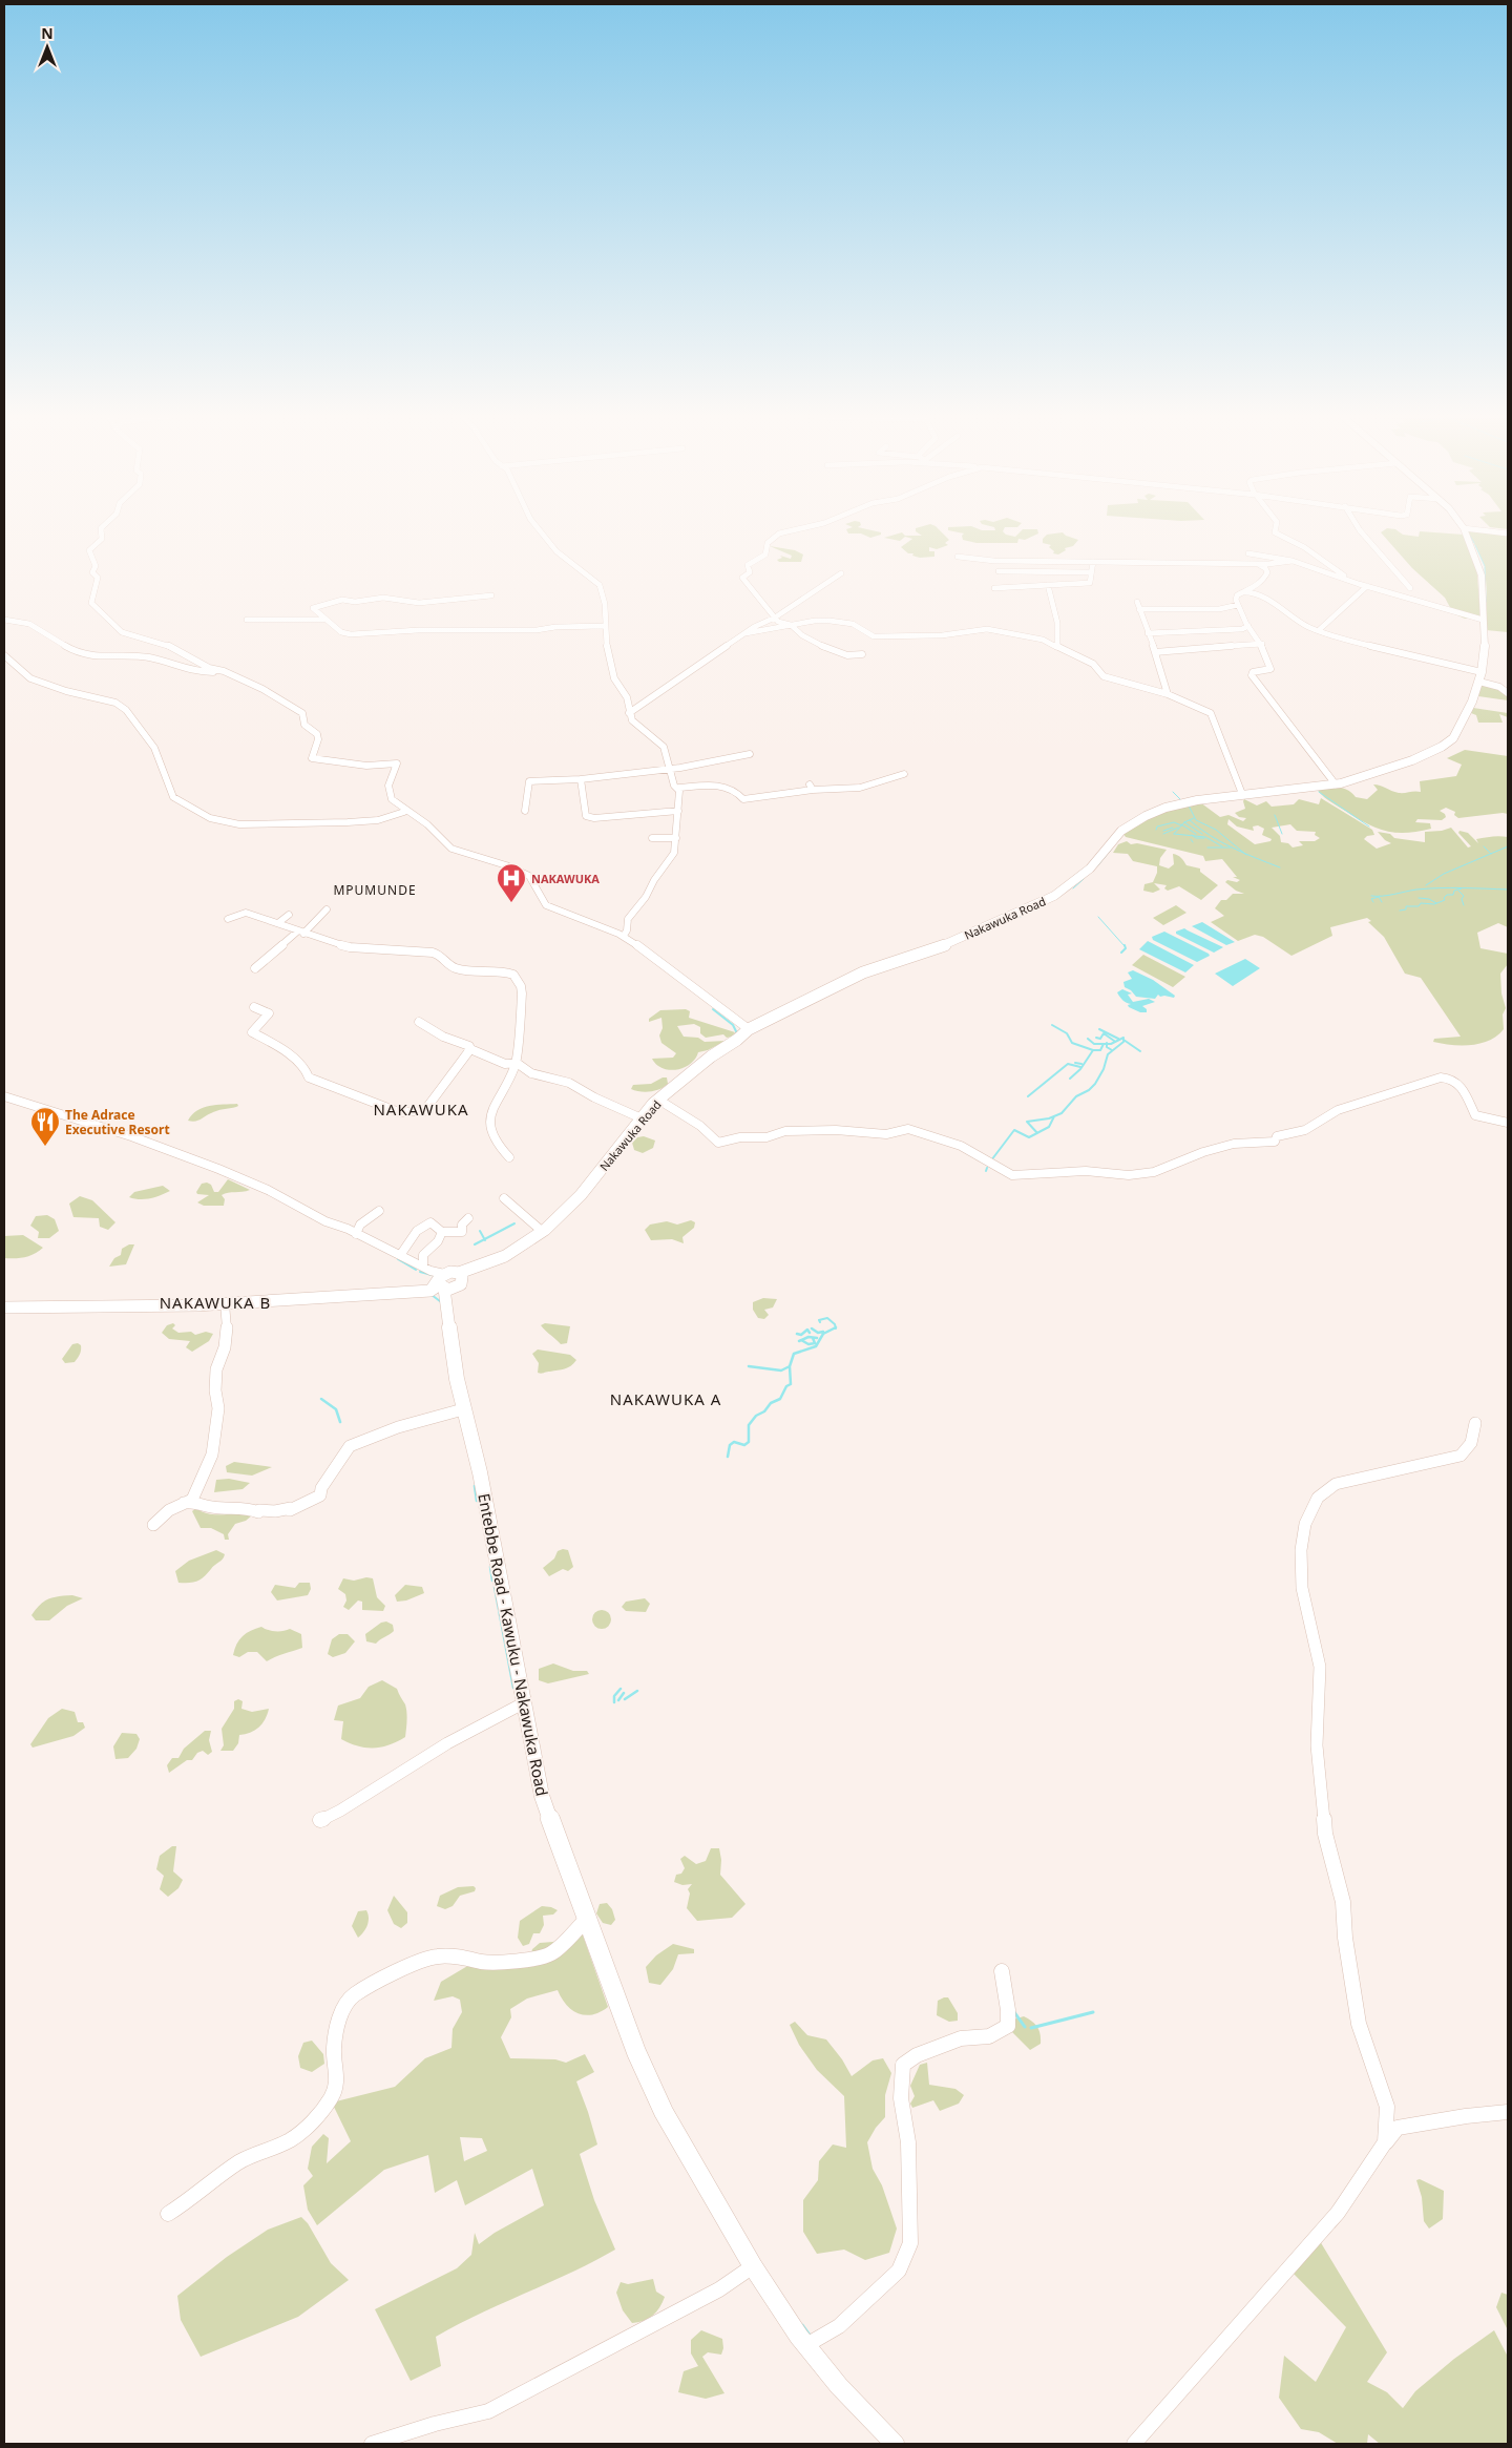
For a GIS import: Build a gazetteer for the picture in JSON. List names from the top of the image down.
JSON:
{
  "streets": {
    "main road": ["Nakawuka Road", "Entebbe Road - Kawuku - Nakawuka Road"]
  },
  "districts": [
    "MPUMUNDE",
    "NAKAWUKA",
    "NAKAWUKA B",
    "NAKAWUKA A"
  ],
  "places": {
    "hospital": ["NAKAWUKA"],
    "restaurant": ["The Adrace Executive Resort"]
  },
  "north": "top"
}
